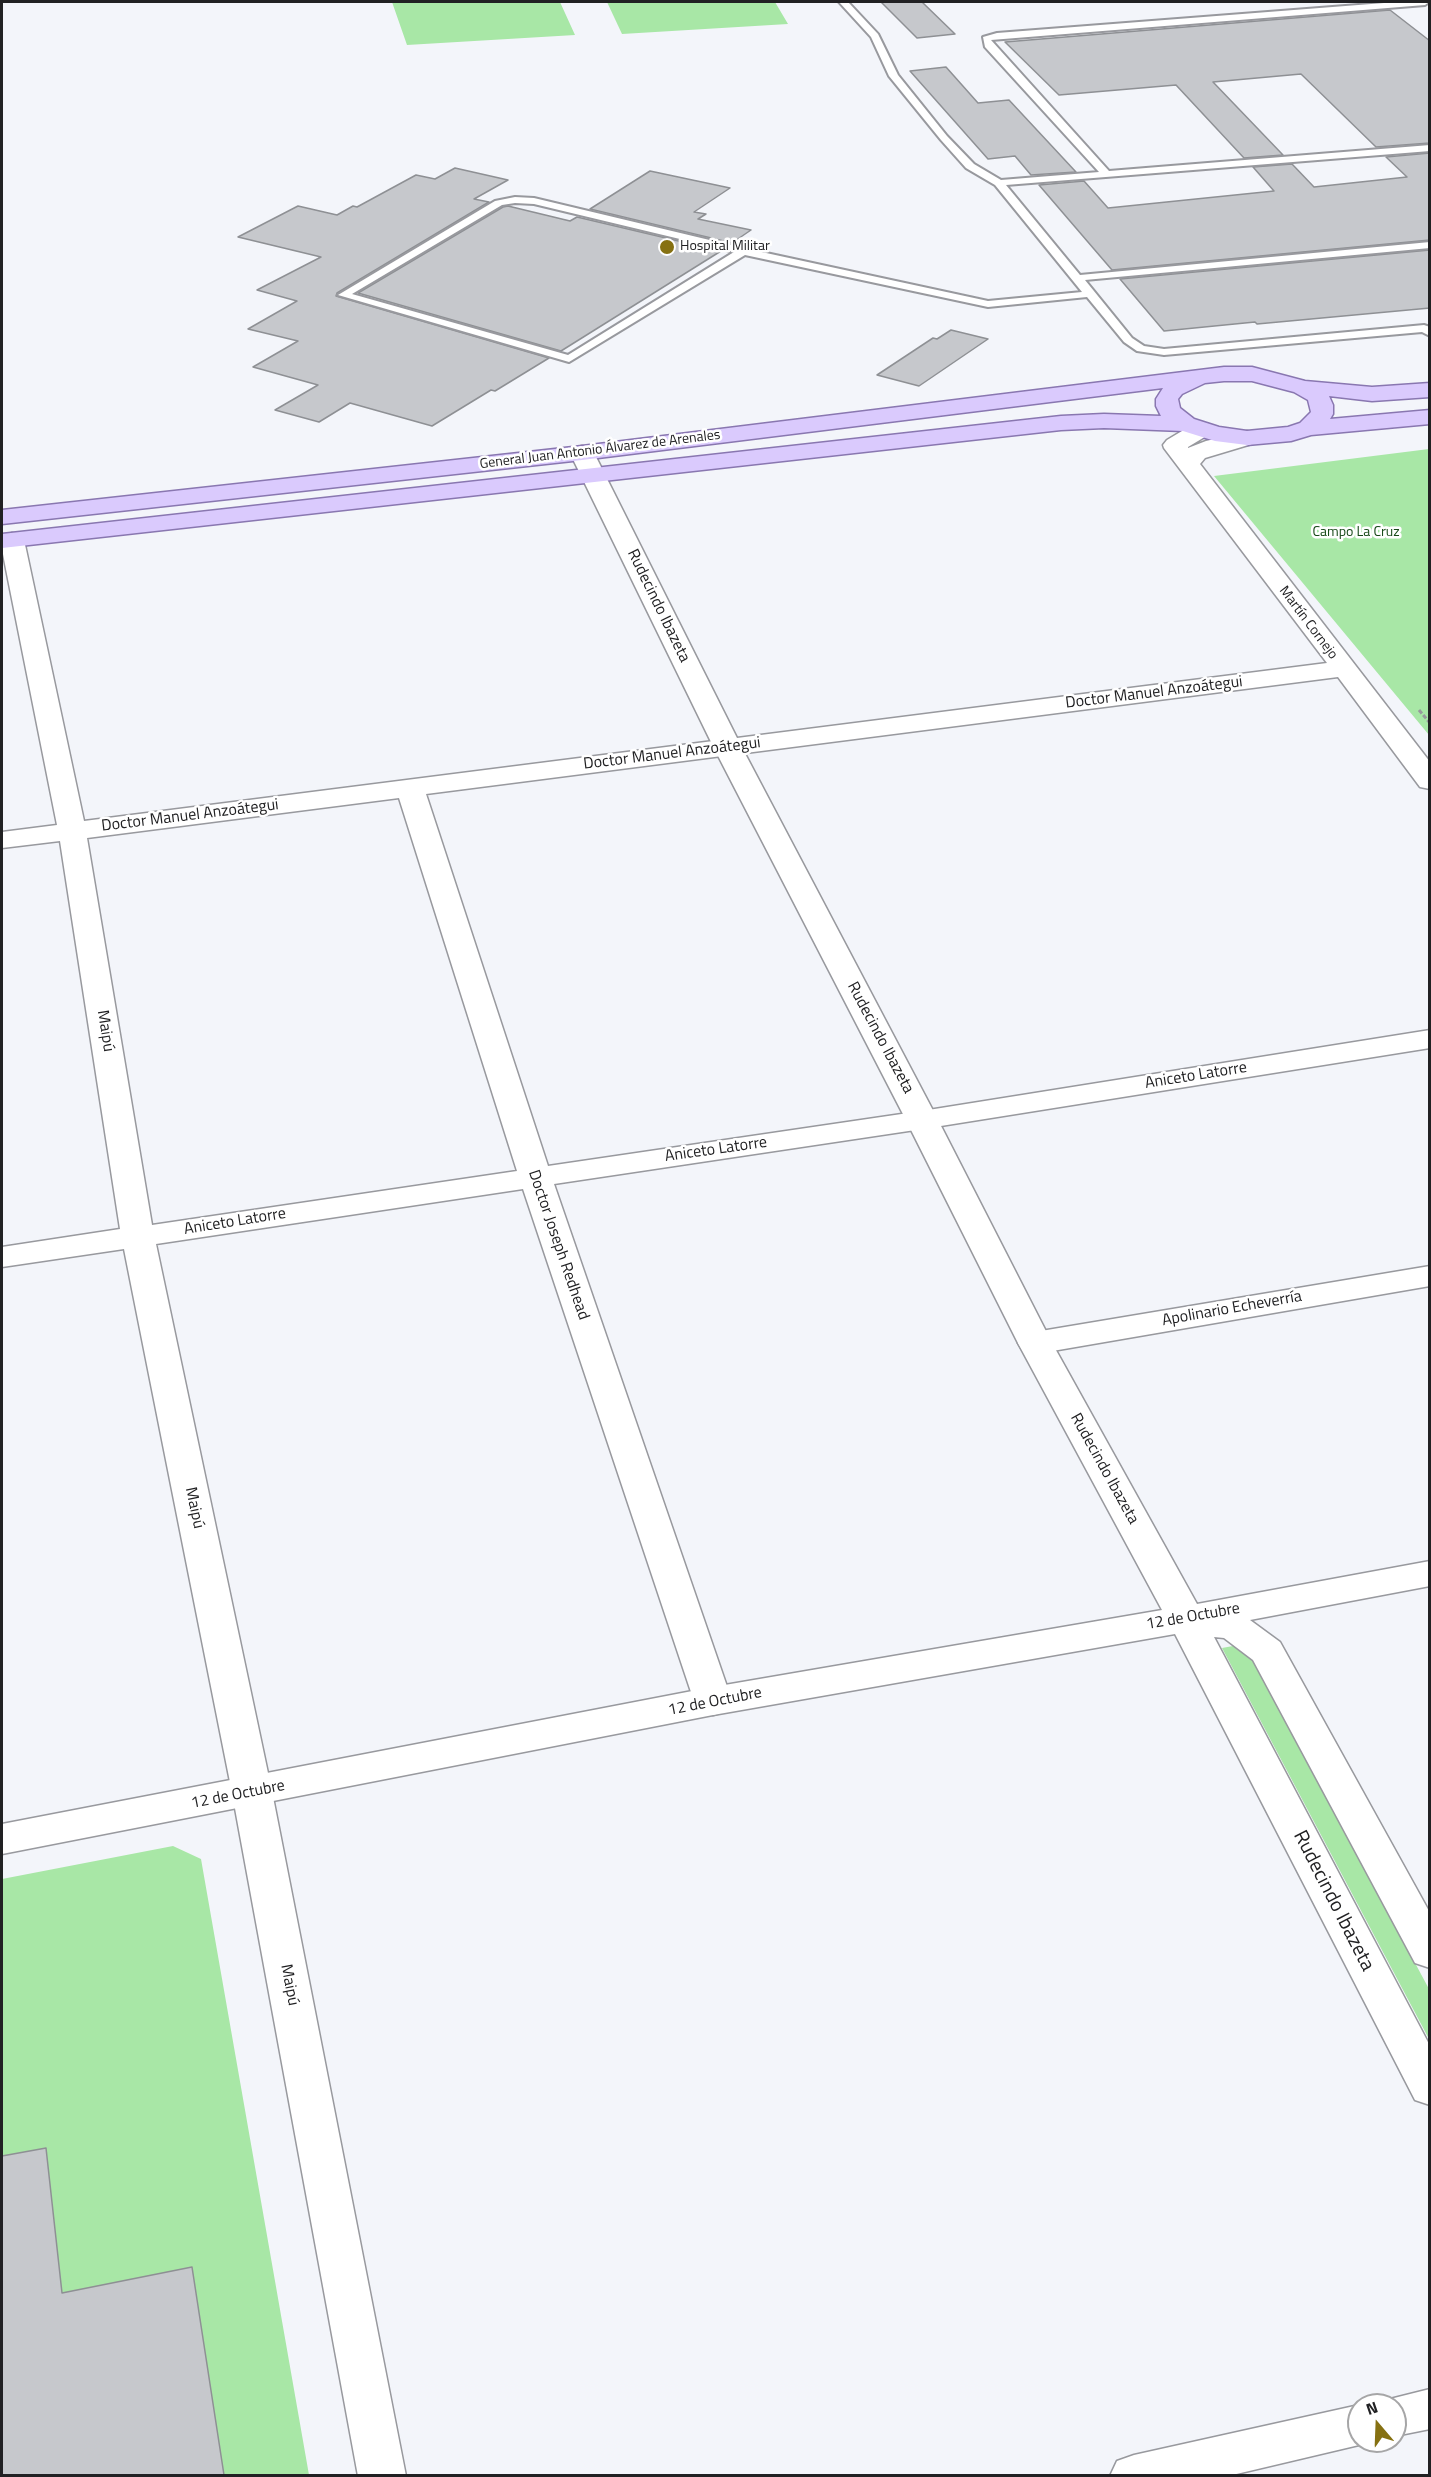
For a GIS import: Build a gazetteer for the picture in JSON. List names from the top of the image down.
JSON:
{
  "streets": {
    "main road": ["General Juan Antonio Álvarez de Arenales"],
    "street": [
      "Rudecindo Ibazeta",
      "Martín Cornejo",
      "Doctor Manuel Anzoátegui",
      "Maipú",
      "Aniceto Latorre",
      "Doctor Joseph Redhead",
      "Apolinario Echeverría",
      "12 de Octubre"
    ]
  },
  "crossings": [
    ["General Juan Antonio Álvarez de Arenales", "Rudecindo Ibazeta"],
    ["General Juan Antonio Álvarez de Arenales", "Martín Cornejo"],
    ["General Juan Antonio Álvarez de Arenales", "Maipú"],
    ["Rudecindo Ibazeta", "Doctor Manuel Anzoátegui"],
    ["Rudecindo Ibazeta", "Aniceto Latorre"],
    ["Rudecindo Ibazeta", "Apolinario Echeverría"],
    ["Rudecindo Ibazeta", "12 de Octubre"],
    ["Martín Cornejo", "Doctor Manuel Anzoátegui"],
    ["Doctor Manuel Anzoátegui", "Maipú"],
    ["Doctor Manuel Anzoátegui", "Doctor Joseph Redhead"],
    ["Maipú", "Aniceto Latorre"],
    ["Maipú", "12 de Octubre"],
    ["Aniceto Latorre", "Doctor Joseph Redhead"],
    ["Doctor Joseph Redhead", "12 de Octubre"]
  ],
  "parks": ["Campo La Cruz"],
  "places": ["Hospital Militar"],
  "north": "top"
}
